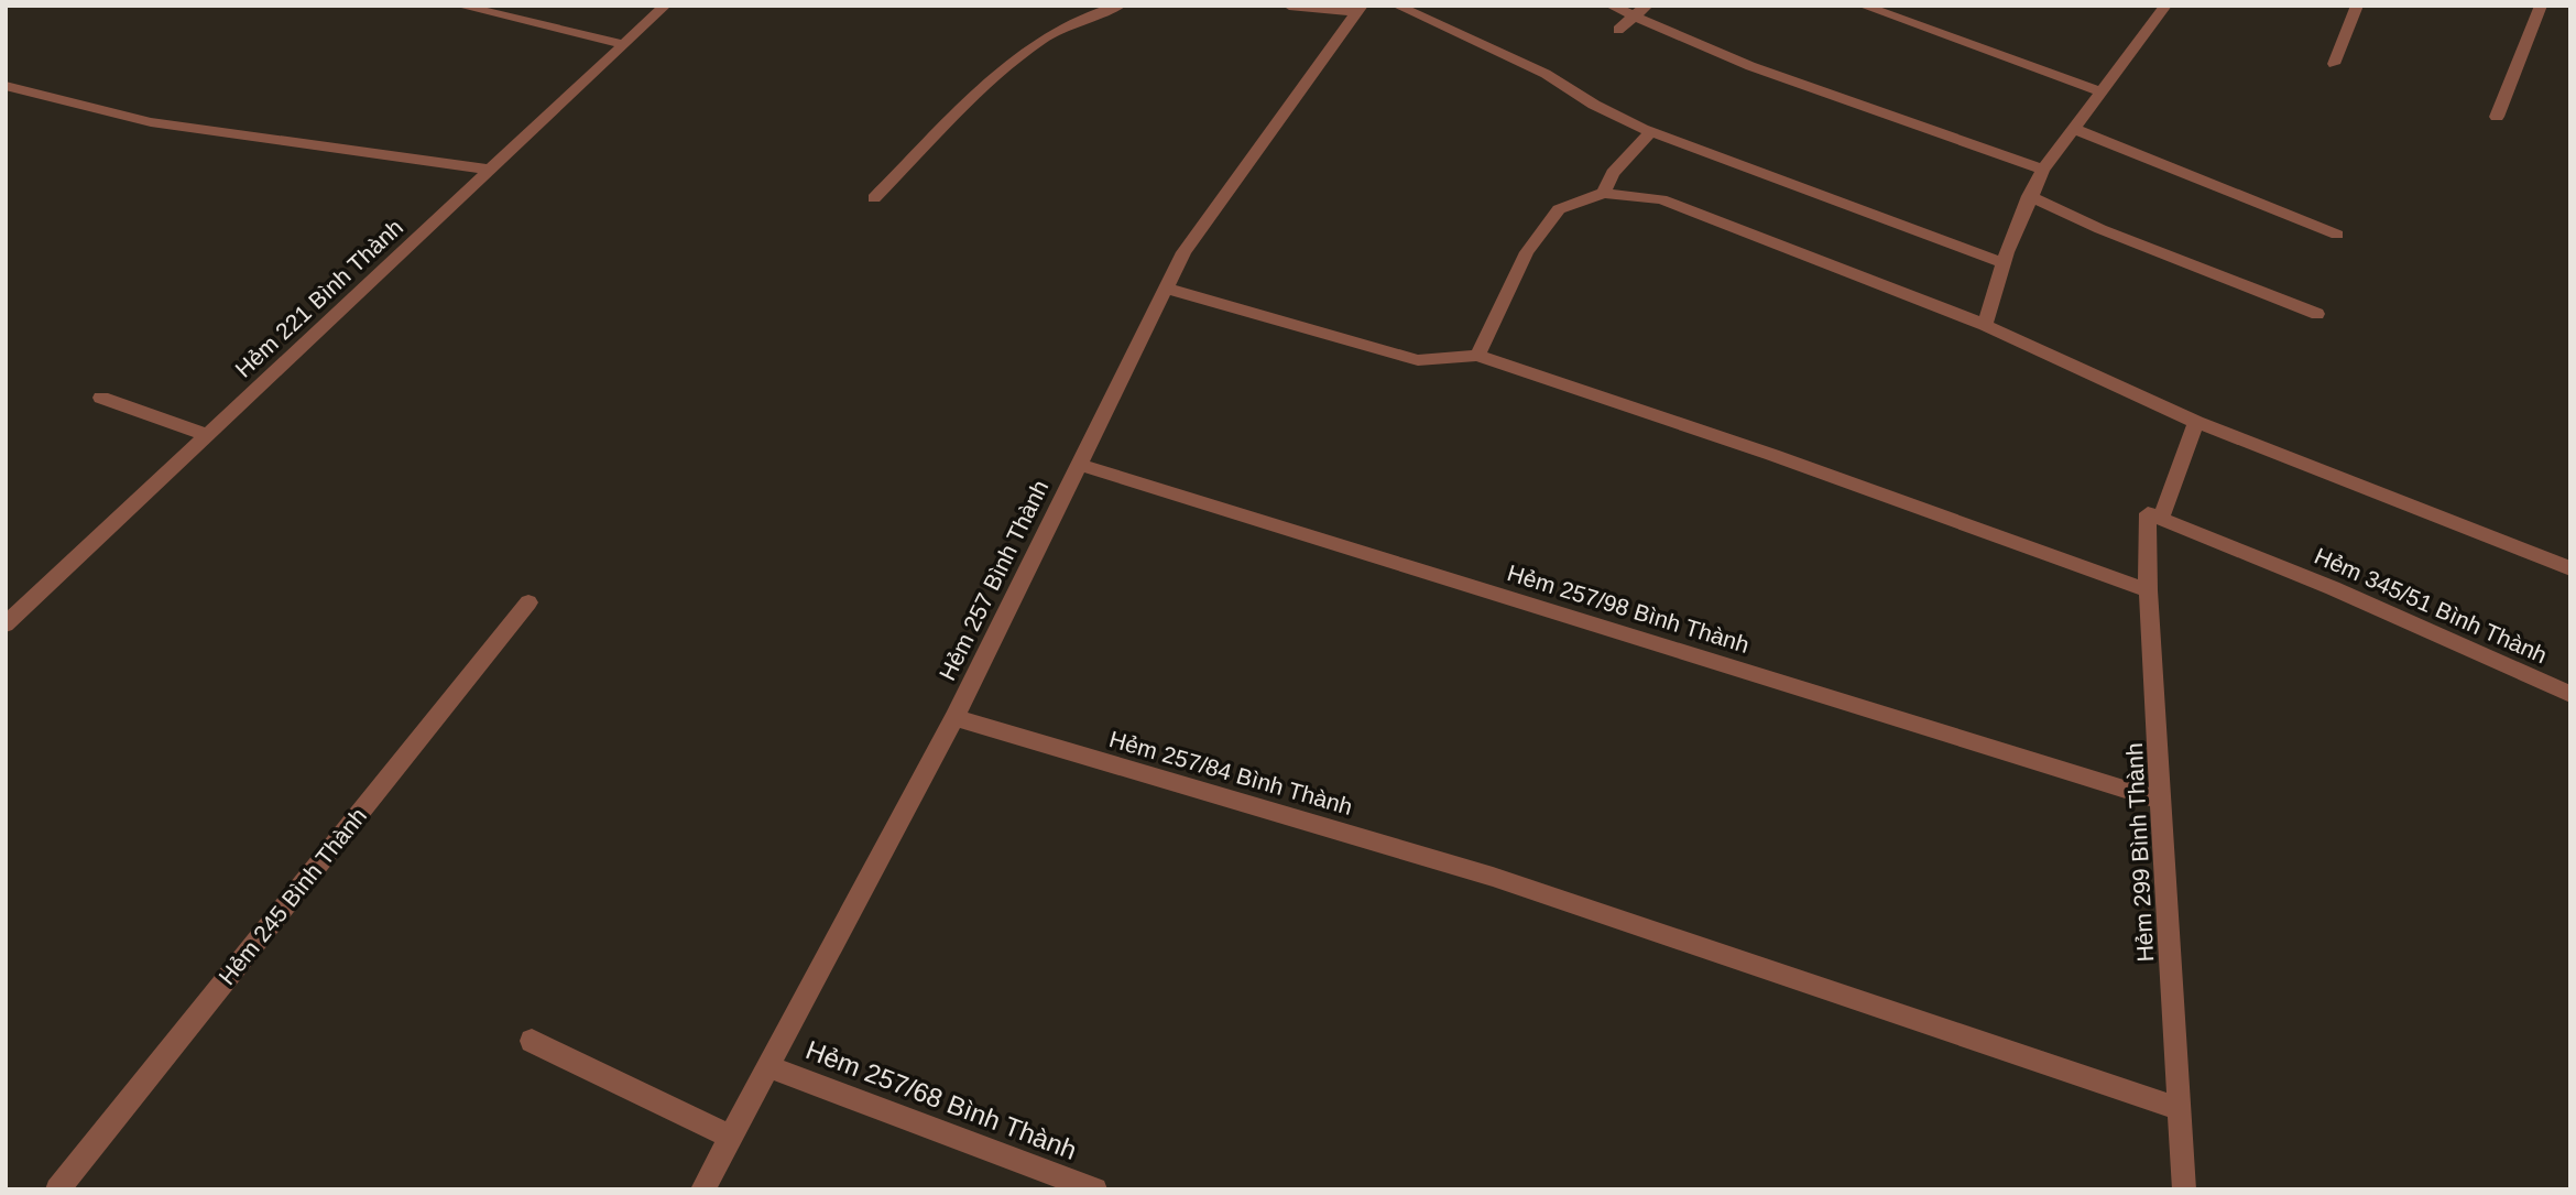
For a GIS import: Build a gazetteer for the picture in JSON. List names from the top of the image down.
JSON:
{
  "streets": {
    "street": [
      "Hẻm 221 Bình Thành",
      "Hẻm 257 Bình Thành",
      "Hẻm 345/51 Bình Thành",
      "Hẻm 257/98 Bình Thành",
      "Hẻm 257/84 Bình Thành",
      "Hẻm 299 Bình Thành",
      "Hẻm 245 Bình Thành",
      "Hẻm 257/68 Bình Thành"
    ]
  },
  "crossings": [
    ["Hẻm 257 Bình Thành", "Hẻm 257/98 Bình Thành"],
    ["Hẻm 257 Bình Thành", "Hẻm 257/84 Bình Thành"],
    ["Hẻm 257 Bình Thành", "Hẻm 257/68 Bình Thành"],
    ["Hẻm 345/51 Bình Thành", "Hẻm 299 Bình Thành"],
    ["Hẻm 257/98 Bình Thành", "Hẻm 299 Bình Thành"],
    ["Hẻm 257/84 Bình Thành", "Hẻm 299 Bình Thành"]
  ]
}
